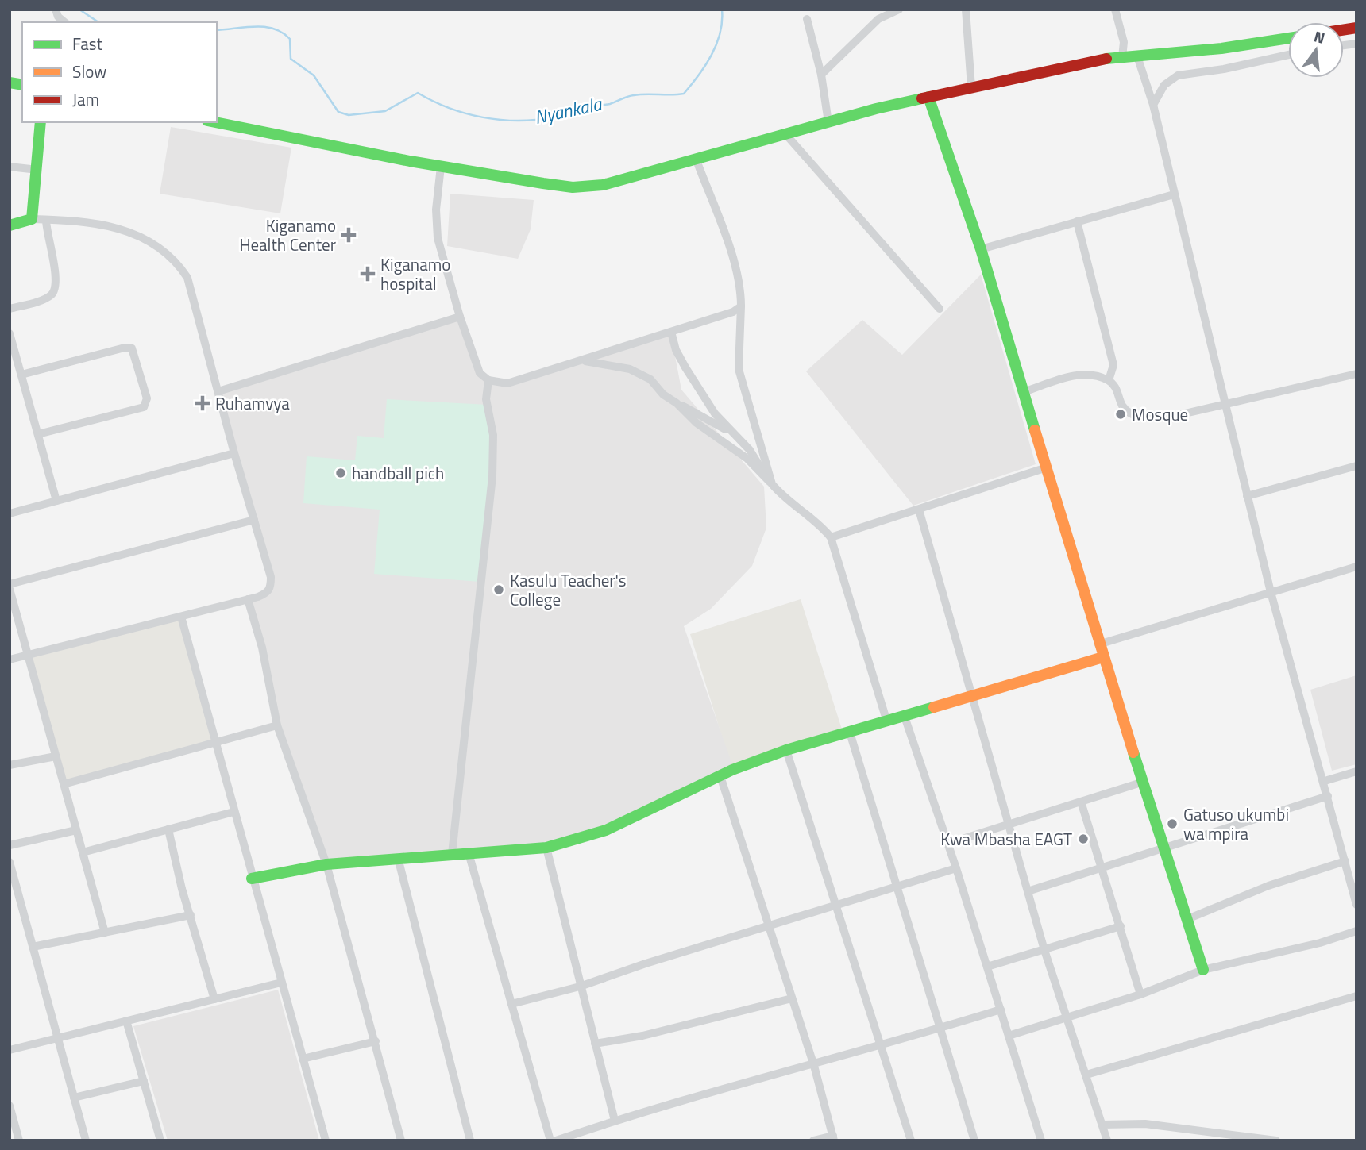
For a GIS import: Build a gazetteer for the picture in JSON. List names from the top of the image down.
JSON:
{
  "water": ["Nyankala"],
  "places": {
    "health": ["Kiganamo Health Center", "Kiganamo hospital", "Ruhamvya"],
    "other": [
      "Mosque",
      "handball pich",
      "Kasulu Teacher's College",
      "Gatuso ukumbi wa mpira",
      "Kwa Mbasha EAGT"
    ]
  },
  "legend": ["Fast", "Slow", "Jam"],
  "north": "top"
}
